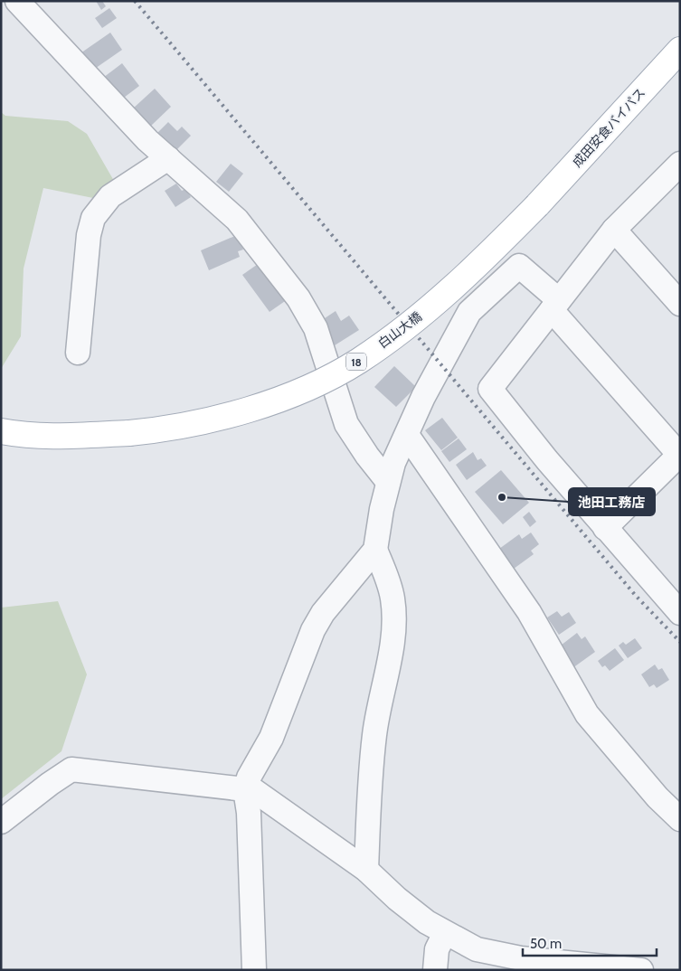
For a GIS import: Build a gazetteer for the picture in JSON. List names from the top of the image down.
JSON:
{
  "streets": {
    "main road": ["成田安食バイパス", "白山大橋", "18"]
  },
  "crossings": [
    ["成田安食バイパス", "白山大橋"]
  ],
  "places": ["池田工務店"],
  "scale_bar": "50 m"
}
